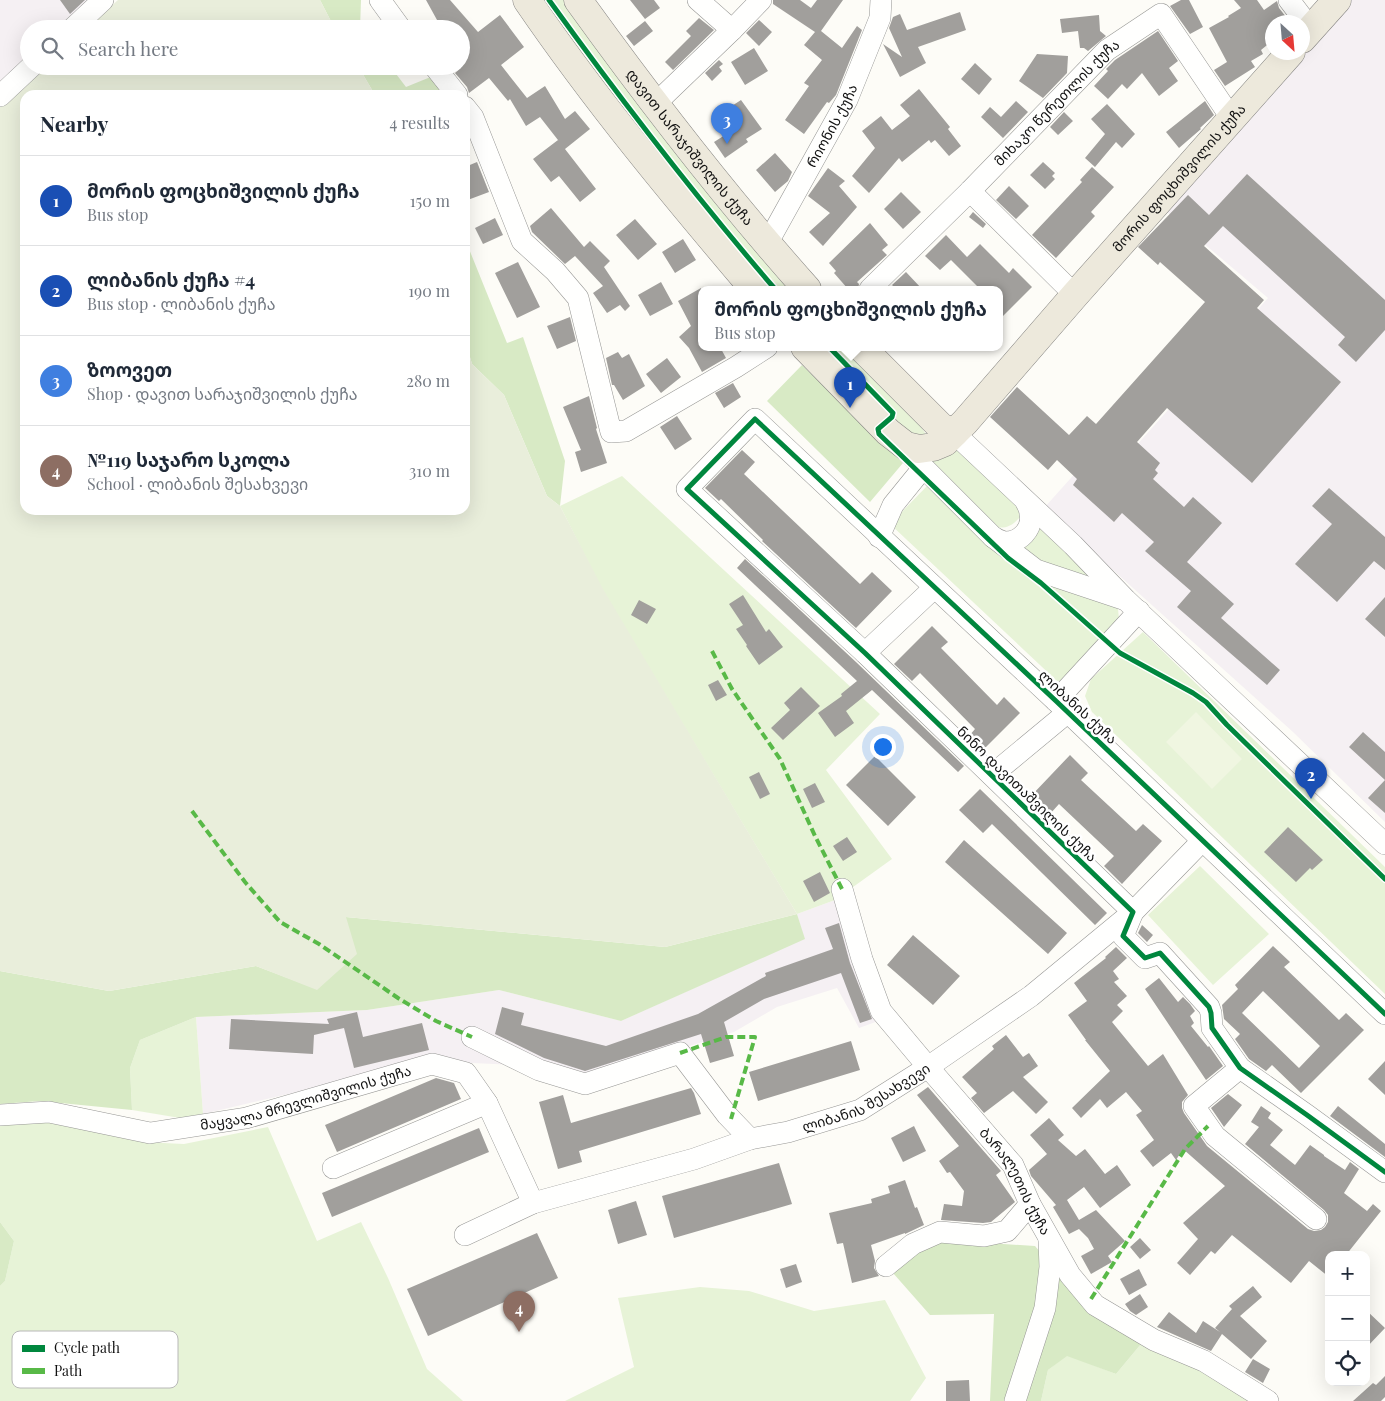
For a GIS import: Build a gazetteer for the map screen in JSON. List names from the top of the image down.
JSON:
{
  "streets": {
    "main road": ["დავით სარაჯიშვილის ქუჩა", "მორის ფოცხიშვილის ქუჩა"],
    "street": [
      "მიხაკო წერეთლის ქუჩა",
      "რიონის ქუჩა",
      "ლიბანის ქუჩა",
      "ნინო დავითაშვილის ქუჩა",
      "ლიბანის შესახვევი",
      "მაყვალა მრევლიშვილის ქუჩა",
      "ბარალეთის ქუჩა"
    ]
  },
  "crossings": [
    ["მიხაკო წერეთლის ქუჩა", "მორის ფოცხიშვილის ქუჩა"],
    ["რიონის ქუჩა", "დავით სარაჯიშვილის ქუჩა"],
    ["ლიბანის ქუჩა", "ნინო დავითაშვილის ქუჩა"],
    ["ლიბანის ქუჩა", "ლიბანის შესახვევი"],
    ["ნინო დავითაშვილის ქუჩა", "ლიბანის შესახვევი"],
    ["ლიბანის შესახვევი", "მაყვალა მრევლიშვილის ქუჩა"],
    ["ლიბანის შესახვევი", "ბარალეთის ქუჩა"]
  ],
  "legend": ["Cycle path", "Path"],
  "north": "bottom right",
  "page": {
    "search": "Search here",
    "heading": ["Nearby", "4 results"],
    "pins": [
      "3",
      "1",
      "2",
      "4"
    ],
    "list": [
      {
        "mark": "1",
        "name": "მორის ფოცხიშვილის ქუჩა",
        "note": "Bus stop",
        "value": "150 m"
      },
      {
        "mark": "2",
        "name": "ლიბანის ქუჩა #4",
        "note": "Bus stop · ლიბანის ქუჩა",
        "value": "190 m"
      },
      {
        "mark": "3",
        "name": "ზოოვეთ",
        "note": "Shop · დავით სარაჯიშვილის ქუჩა",
        "value": "280 m"
      },
      {
        "mark": "4",
        "name": "№119 საჯარო სკოლა",
        "note": "School · ლიბანის შესახვევი",
        "value": "310 m"
      }
    ],
    "popup": ["მორის ფოცხიშვილის ქუჩა", "Bus stop"],
    "map_buttons": ["+", "−"]
  }
}
